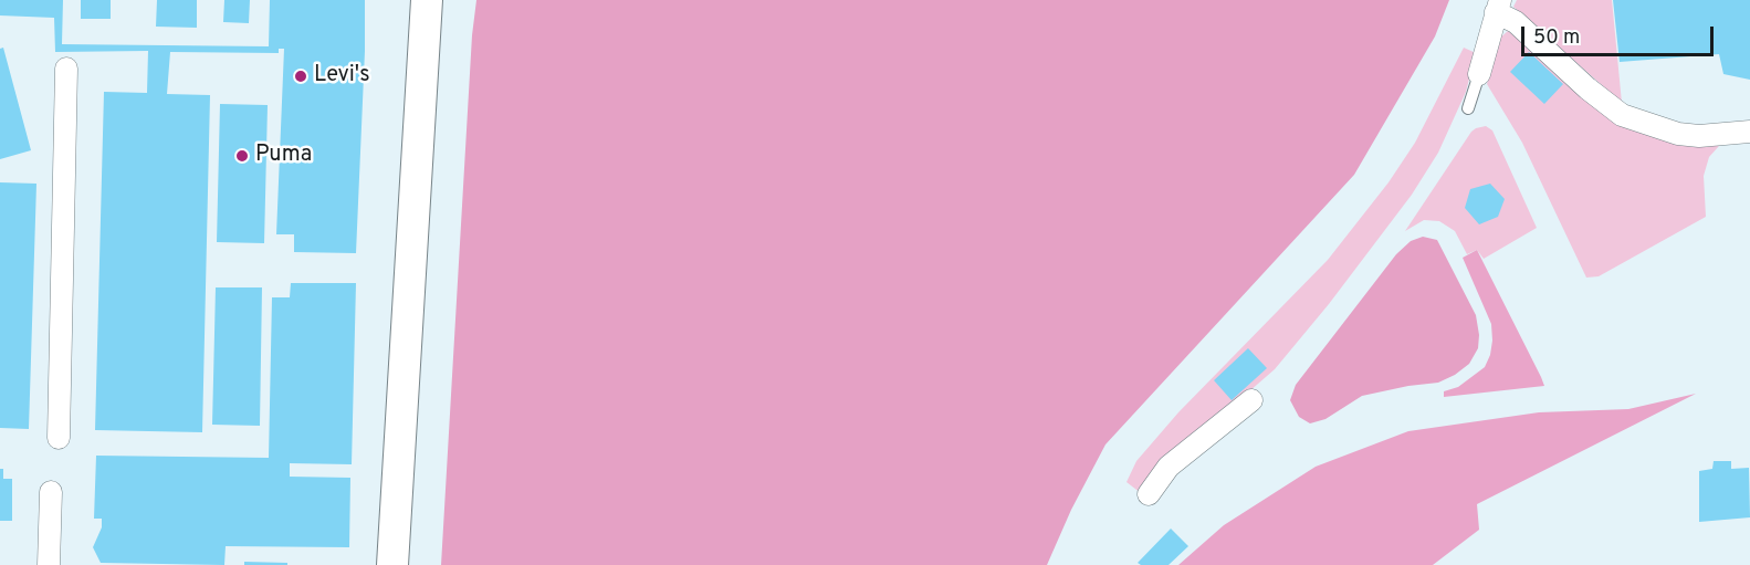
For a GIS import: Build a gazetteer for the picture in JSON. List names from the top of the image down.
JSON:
{
  "places": ["Levi's", "Puma"],
  "scale_bar": "50 m"
}
